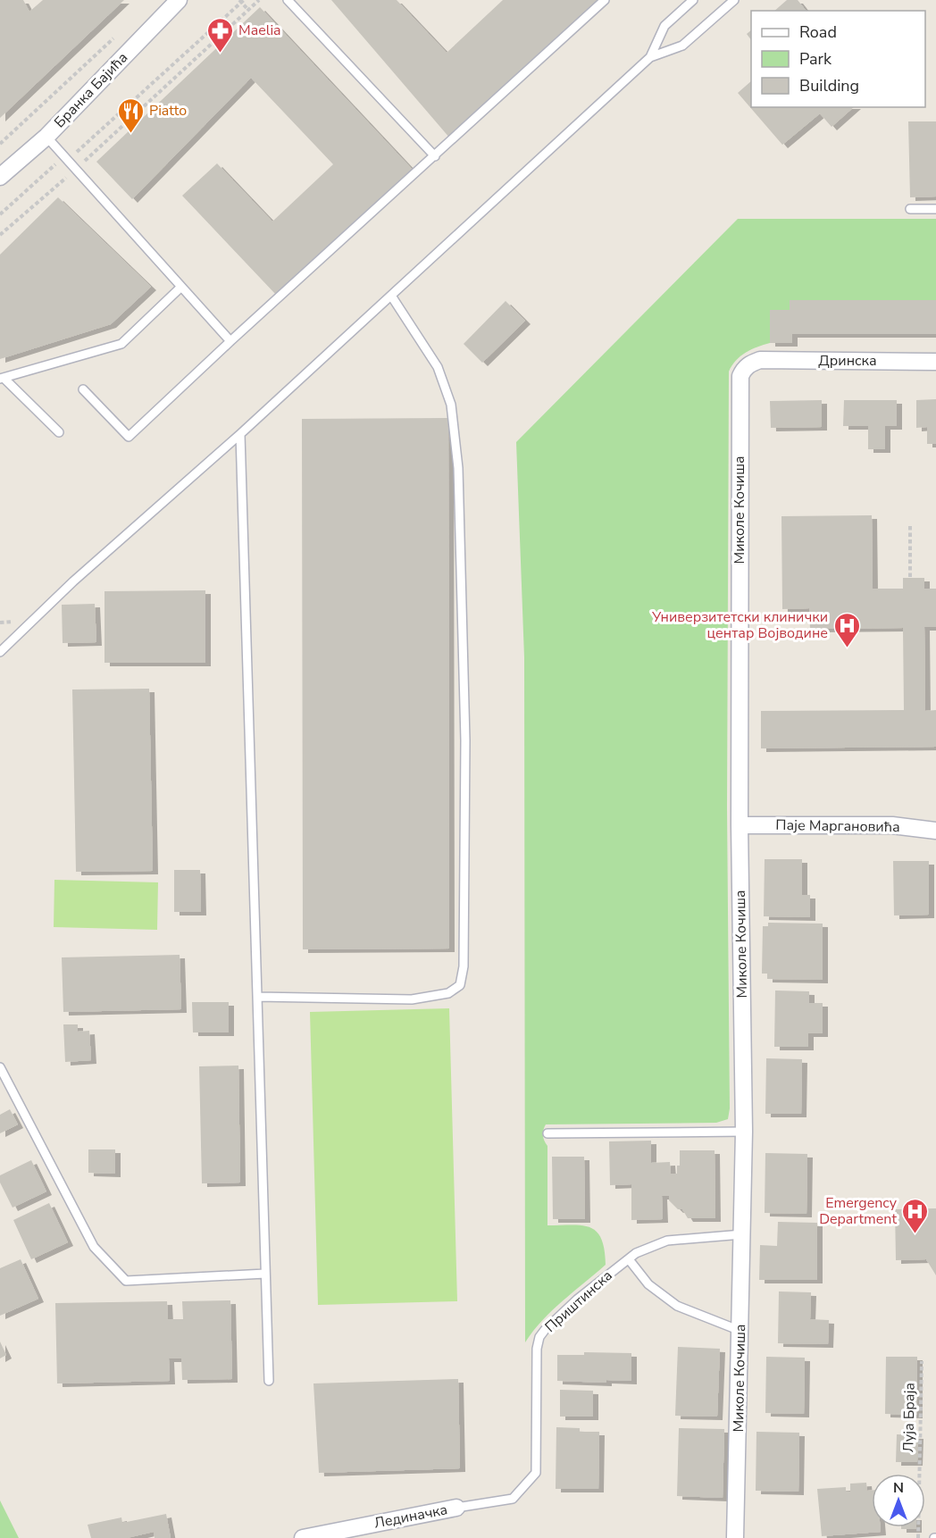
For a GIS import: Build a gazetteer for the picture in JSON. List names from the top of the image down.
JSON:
{
  "streets": {
    "street": [
      "Бранка Бајића",
      "Дринска",
      "Миколе Кочиша",
      "Паје Маргановића",
      "Лединачка"
    ],
    "lane": ["Приштинска"],
    "path": ["Луја Браја"]
  },
  "crossings": [
    ["Дринска", "Миколе Кочиша"],
    ["Миколе Кочиша", "Паје Маргановића"],
    ["Миколе Кочиша", "Приштинска"],
    ["Приштинска", "Лединачка"]
  ],
  "places": {
    "pharmacy": ["Maelia"],
    "restaurant": ["Piatto"],
    "hospital": ["Универзитетски клинички центар Војводине", "Emergency Department"]
  },
  "legend": ["Road", "Park", "Building"],
  "north": "top"
}
